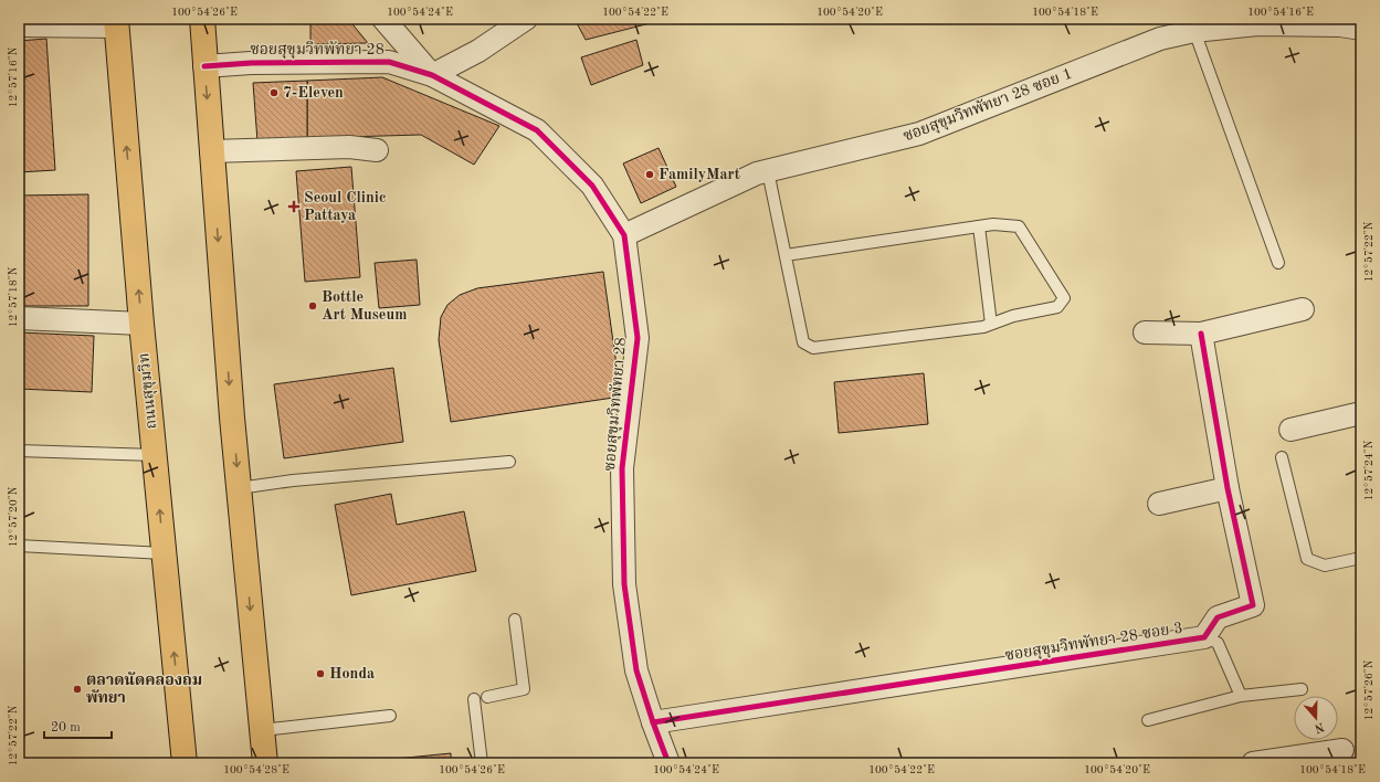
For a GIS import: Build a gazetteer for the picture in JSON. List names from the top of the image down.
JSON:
{
  "streets": {
    "highway": ["ถนนสุขุมวิท"],
    "street": ["ซอยสุขุมวิทพัทยา 28", "ซอยสุขุมวิทพัทยา 28 ซอย 1", "ซอยสุขุมวิทพัทยา 28 ซอย 3"]
  },
  "crossings": [
    ["ซอยสุขุมวิทพัทยา 28", "ซอยสุขุมวิทพัทยา 28 ซอย 1"],
    ["ซอยสุขุมวิทพัทยา 28", "ซอยสุขุมวิทพัทยา 28 ซอย 3"]
  ],
  "places": {
    "other": [
      "7-Eleven",
      "FamilyMart",
      "Bottle Art Museum",
      "Honda",
      "ตลาดนัดคลองถม พัทยา"
    ],
    "health": ["Seoul Clinic Pattaya"]
  },
  "scale_bar": "20 m",
  "north": "bottom",
  "coordinates": [
    "100°54'26\"E",
    "100°54'24\"E",
    "100°54'22\"E",
    "100°54'20\"E",
    "100°54'18\"E",
    "100°54'16\"E",
    "12°57'16\"N",
    "12°57'22\"N",
    "12°57'18\"N",
    "12°57'24\"N",
    "12°57'20\"N",
    "12°57'26\"N",
    "100°54'28\"E"
  ]
}
